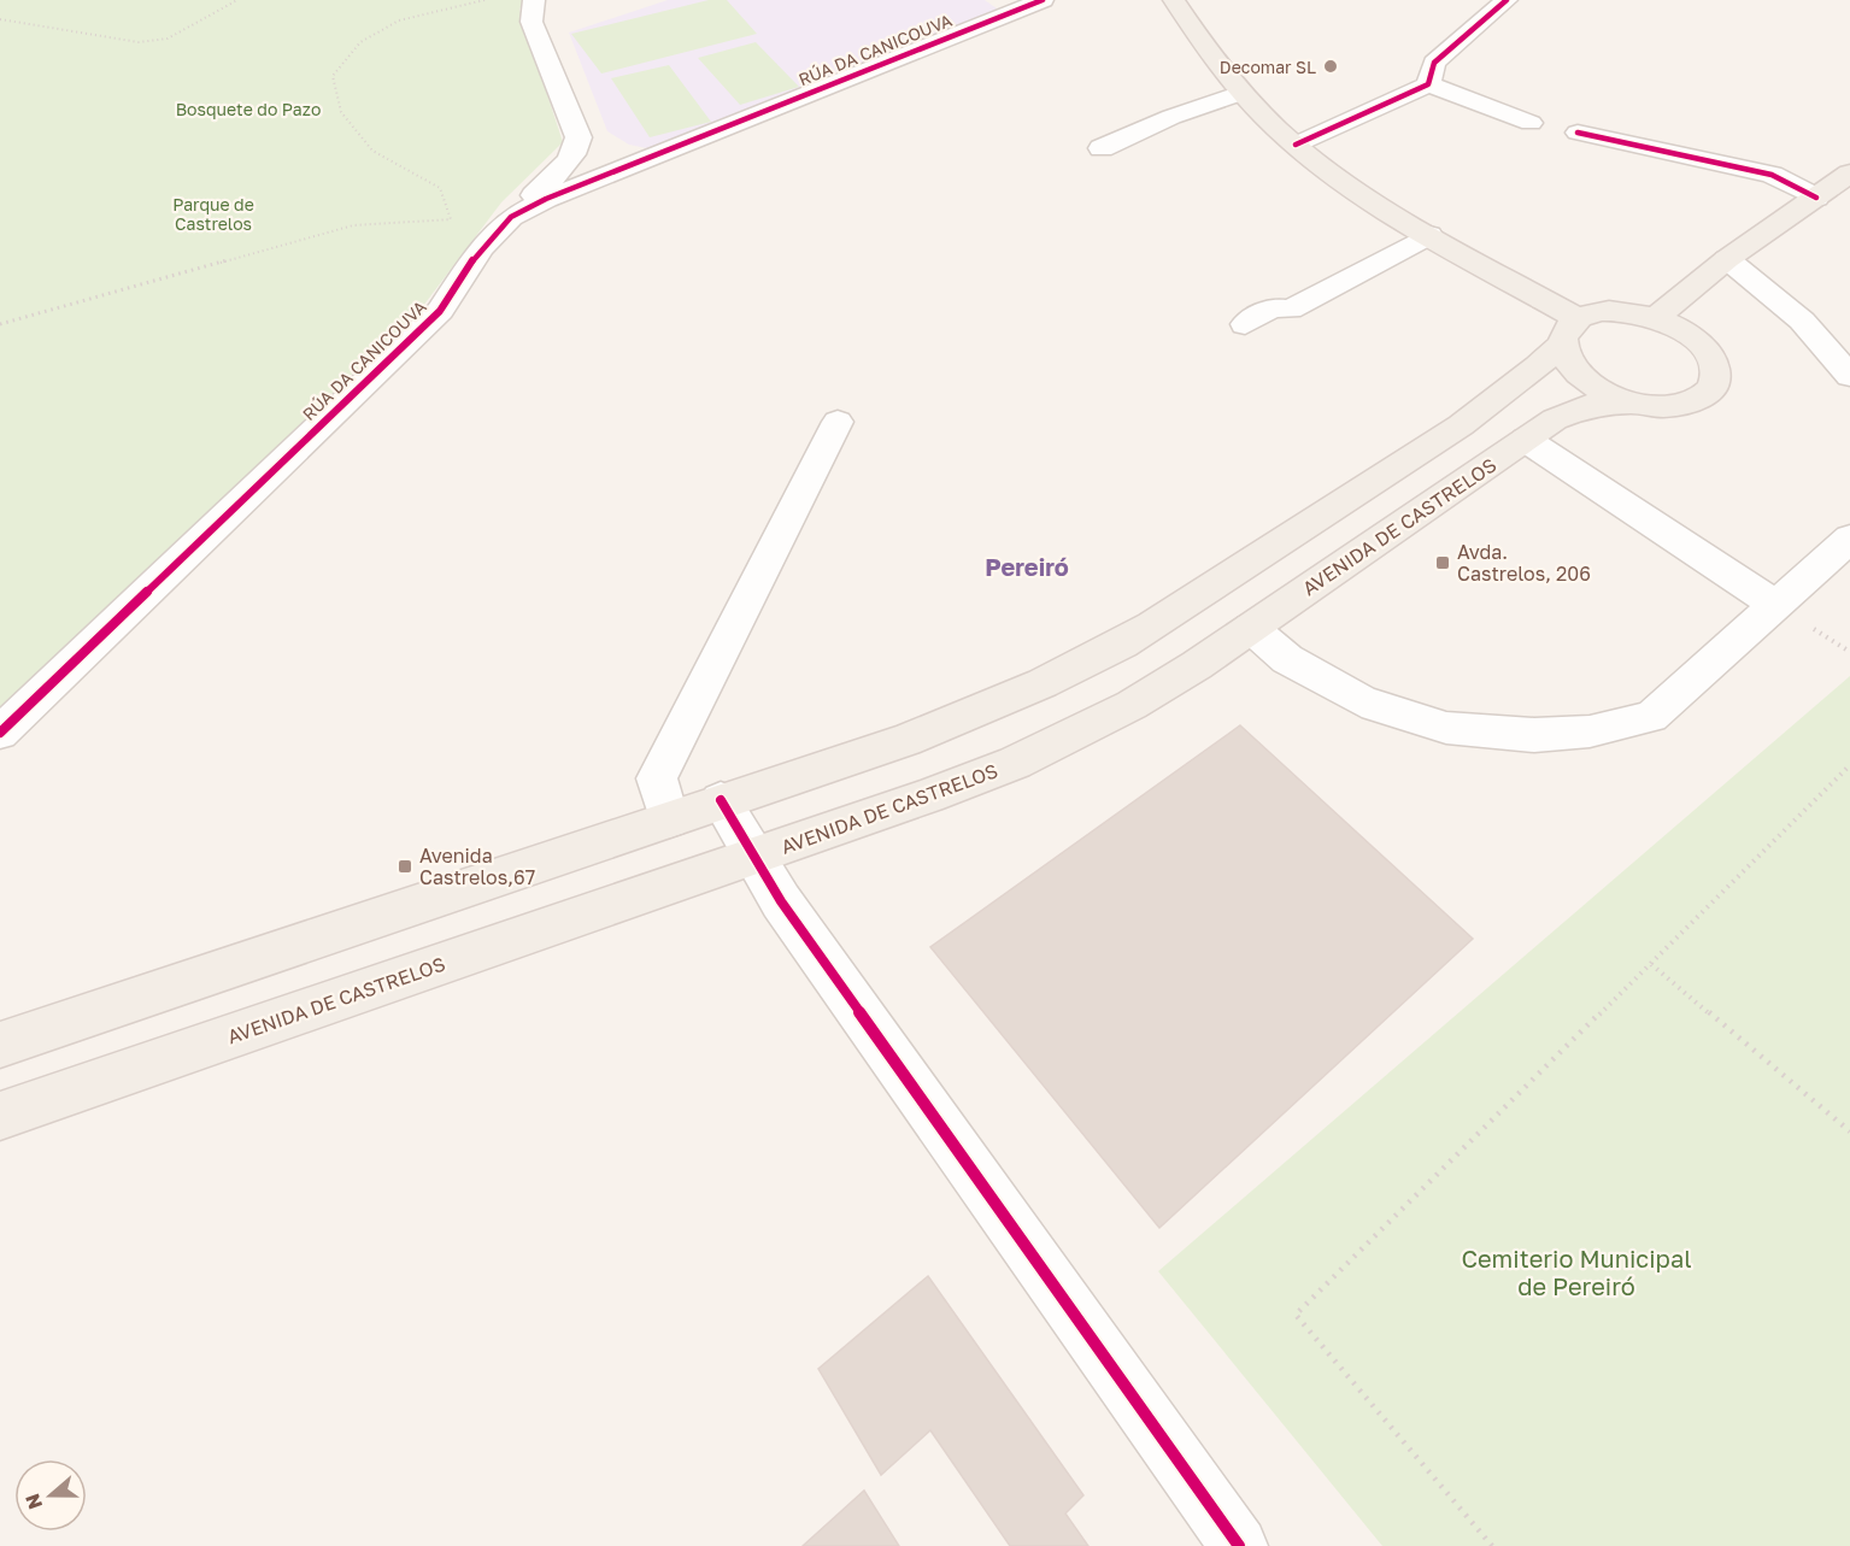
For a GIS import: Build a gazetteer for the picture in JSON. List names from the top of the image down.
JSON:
{
  "streets": {
    "main road": ["AVENIDA DE CASTRELOS"],
    "street": ["RÚA DA CANICOUVA"]
  },
  "districts": ["Pereiró"],
  "parks": ["Bosquete do Pazo", "Parque de Castrelos", "Cemiterio Municipal de Pereiró"],
  "places": {
    "other": ["Decomar SL"],
    "transit": ["Avda. Castrelos, 206", "Avenida Castrelos,67"]
  },
  "north": "left"
}
